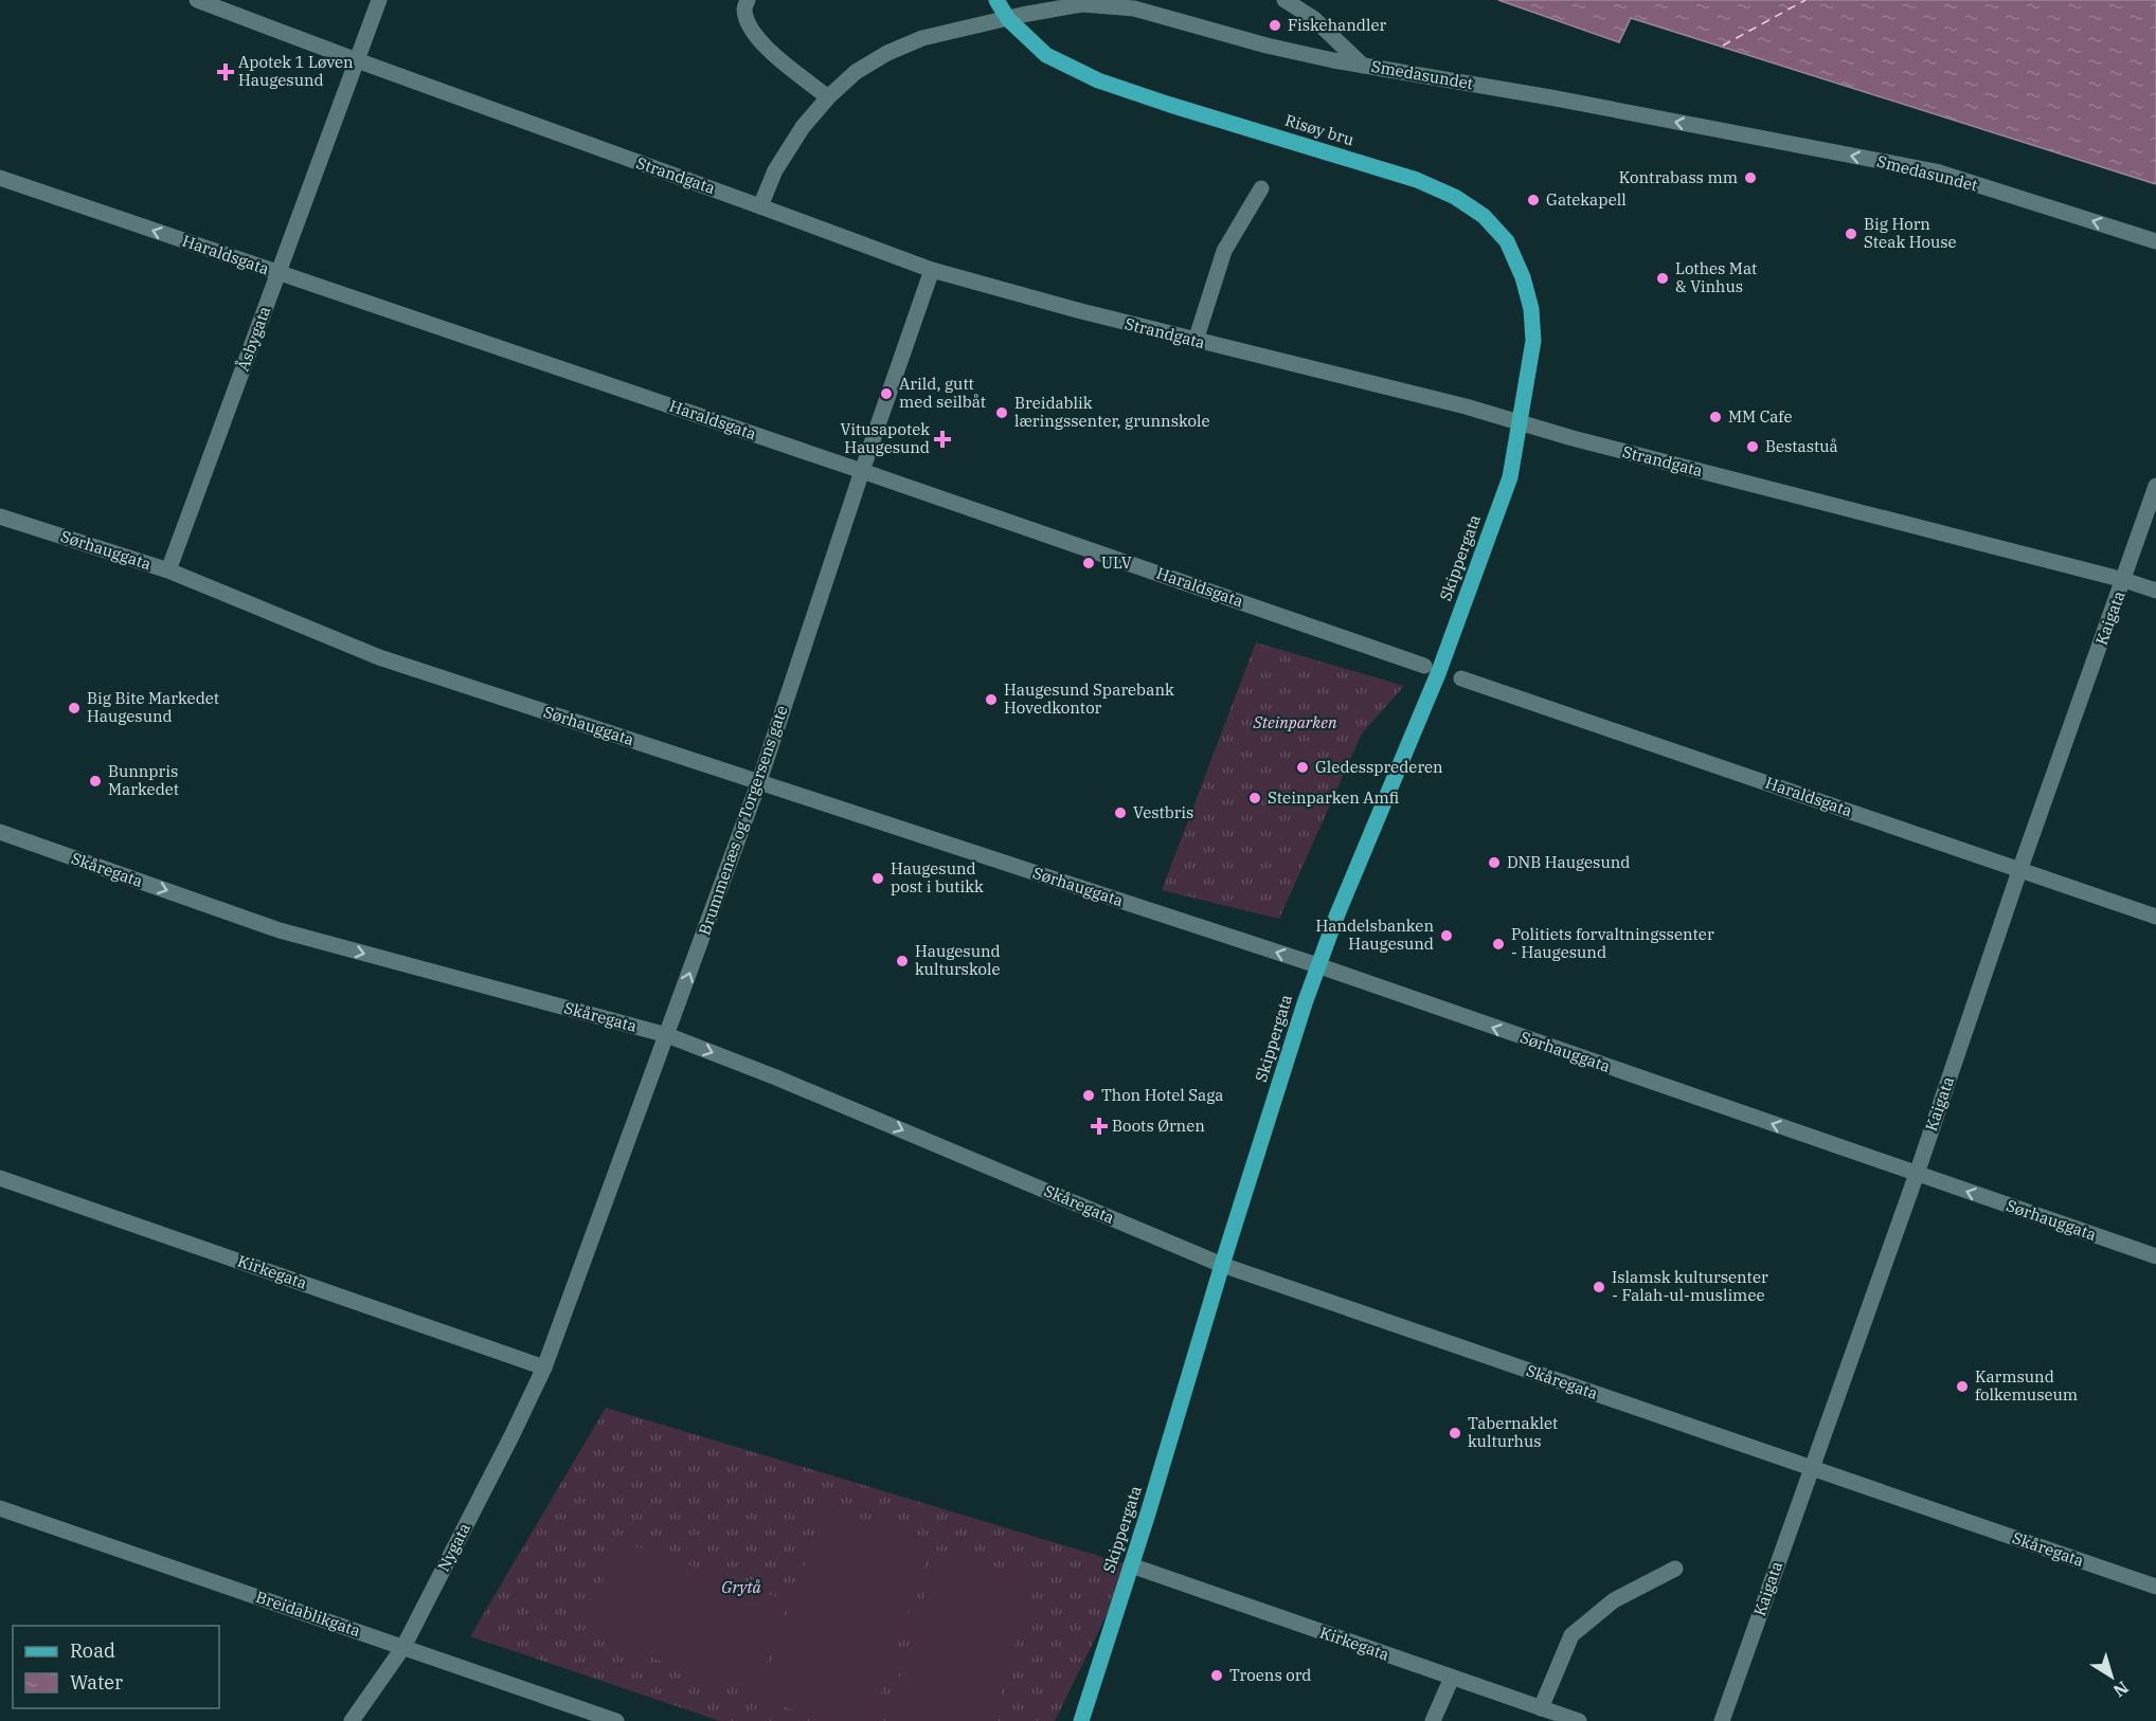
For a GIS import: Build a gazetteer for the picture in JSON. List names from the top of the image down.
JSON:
{
  "streets": {
    "main road": ["Risøy bru", "Skippergata"],
    "street": [
      "Smedasundet",
      "Strandgata",
      "Haraldsgata",
      "Åsbygata",
      "Sørhauggata",
      "Kaigata",
      "Brummenæs og Torgersens gate",
      "Skåregata",
      "Kirkegata",
      "Nygata",
      "Breidablikgata"
    ]
  },
  "crossings": [
    ["Smedasundet", "Strandgata"],
    ["Risøy bru", "Skippergata"],
    ["Strandgata", "Åsbygata"],
    ["Strandgata", "Skippergata"],
    ["Strandgata", "Kaigata"],
    ["Strandgata", "Brummenæs og Torgersens gate"],
    ["Haraldsgata", "Åsbygata"],
    ["Haraldsgata", "Kaigata"],
    ["Haraldsgata", "Brummenæs og Torgersens gate"],
    ["Åsbygata", "Sørhauggata"],
    ["Sørhauggata", "Skippergata"],
    ["Sørhauggata", "Kaigata"],
    ["Sørhauggata", "Brummenæs og Torgersens gate"],
    ["Skippergata", "Skåregata"],
    ["Skippergata", "Kirkegata"],
    ["Kaigata", "Skåregata"],
    ["Brummenæs og Torgersens gate", "Skåregata"],
    ["Brummenæs og Torgersens gate", "Kirkegata"],
    ["Brummenæs og Torgersens gate", "Nygata"],
    ["Kirkegata", "Nygata"],
    ["Nygata", "Breidablikgata"]
  ],
  "one_way": ["Smedasundet", "Sørhauggata", "Skåregata"],
  "parks": ["Steinparken", "Grytå"],
  "places": {
    "other": [
      "Fiskehandler",
      "Kontrabass mm",
      "Gatekapell",
      "Big Horn Steak House",
      "Lothes Mat & Vinhus",
      "Arild, gutt med seilbåt",
      "Breidablik læringssenter, grunnskole",
      "MM Cafe",
      "Bestastuå",
      "ULV",
      "Haugesund Sparebank Hovedkontor",
      "Big Bite Markedet Haugesund",
      "Gledessprederen",
      "Bunnpris Markedet",
      "Steinparken Amfi",
      "Vestbris",
      "DNB Haugesund",
      "Haugesund post i butikk",
      "Handelsbanken Haugesund",
      "Politiets forvaltningssenter - Haugesund",
      "Haugesund kulturskole",
      "Thon Hotel Saga",
      "Islamsk kultursenter - Falah-ul-muslimee",
      "Karmsund folkemuseum",
      "Tabernaklet kulturhus",
      "Troens ord"
    ],
    "health": ["Apotek 1 Løven Haugesund", "Vitusapotek Haugesund", "Boots Ørnen"]
  },
  "legend": ["Road", "Water"],
  "north": "bottom right"
}
